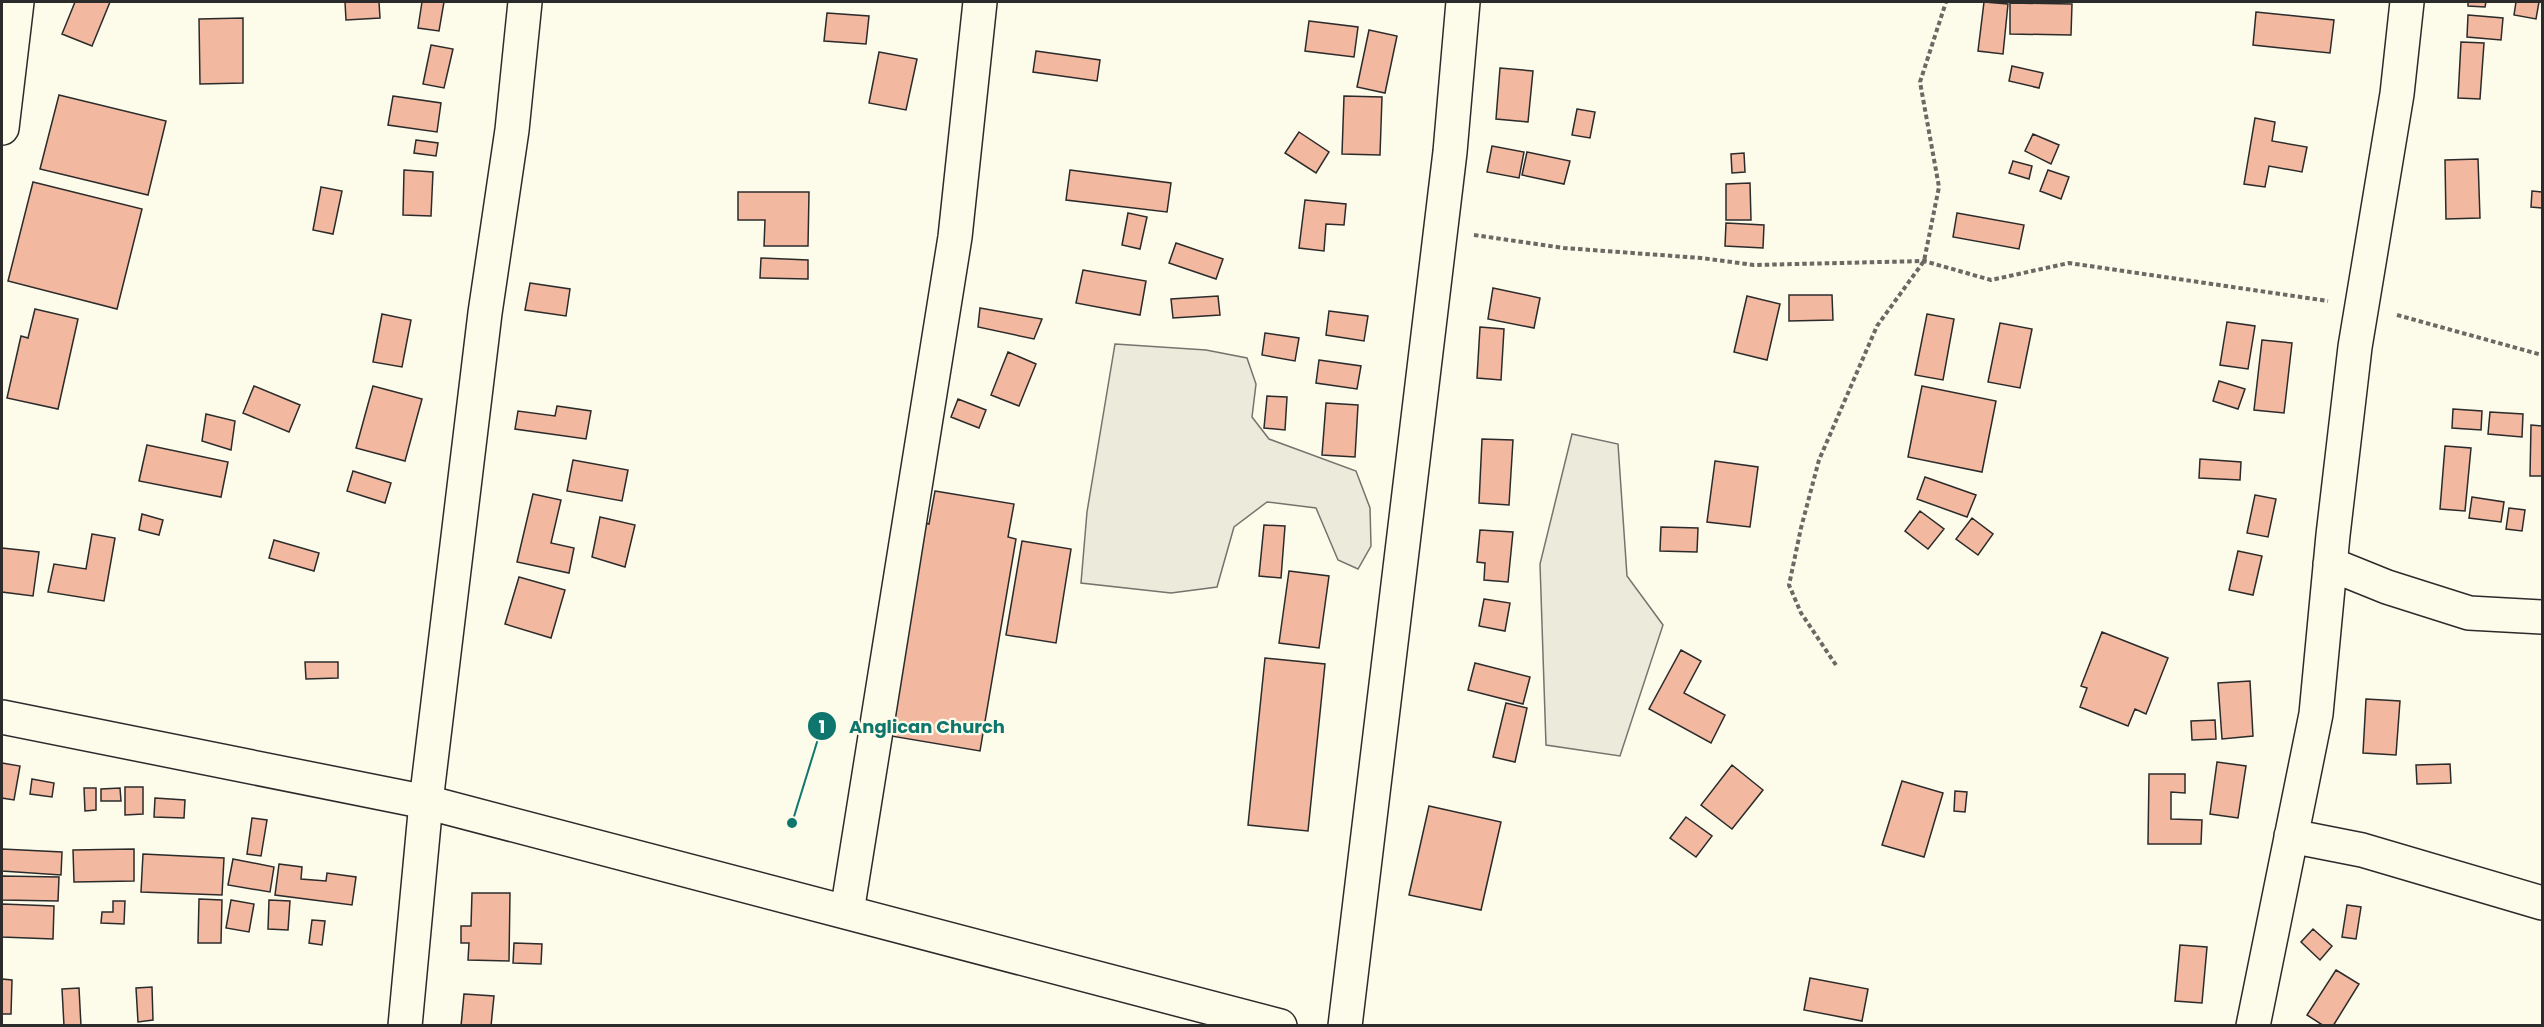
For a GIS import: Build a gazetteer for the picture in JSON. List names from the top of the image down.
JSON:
{
  "places": ["Anglican Church"]
}
